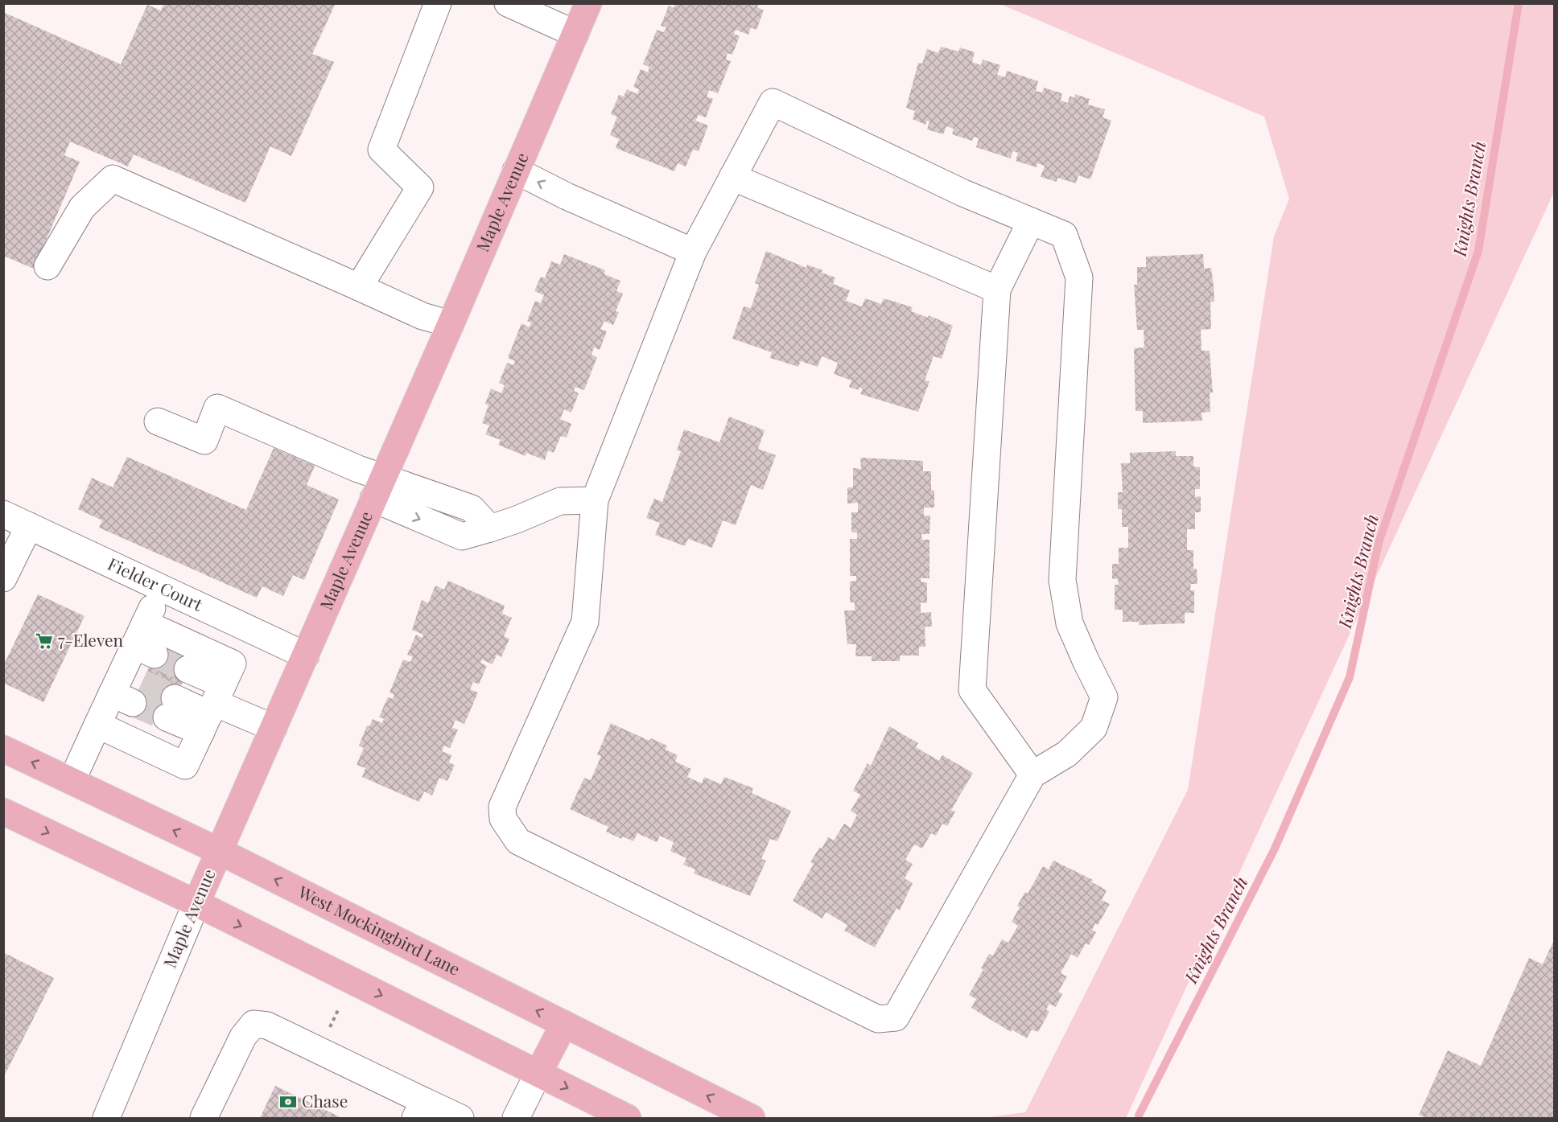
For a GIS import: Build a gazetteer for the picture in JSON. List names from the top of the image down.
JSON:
{
  "streets": {
    "main road": ["Maple Avenue", "West Mockingbird Lane"],
    "street": ["Fielder Court"]
  },
  "crossings": [
    ["Maple Avenue", "Fielder Court"],
    ["Maple Avenue", "West Mockingbird Lane"]
  ],
  "water": ["Knights Branch"],
  "places": {
    "supermarket": ["7-Eleven"],
    "bank": ["Chase"]
  }
}
